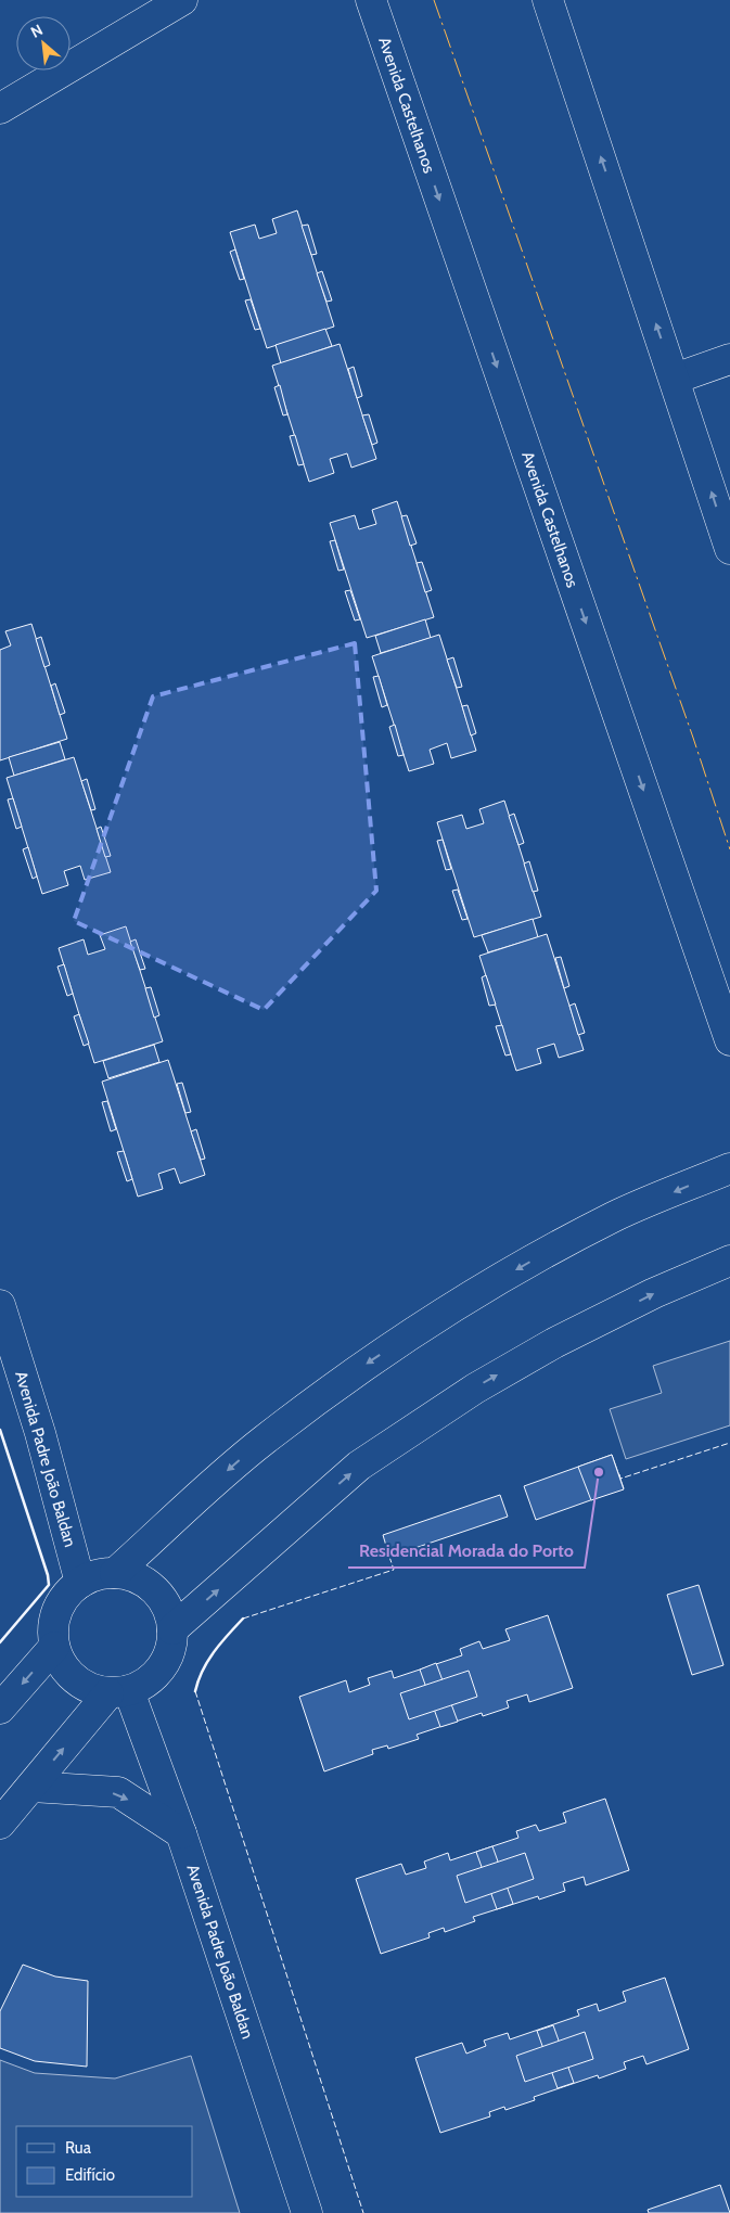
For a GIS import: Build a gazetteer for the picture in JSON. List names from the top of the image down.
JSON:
{
  "streets": {
    "street": ["Avenida Castelhanos", "Avenida Padre João Baldan"]
  },
  "places": ["Residencial Morada do Porto"],
  "legend": ["Rua", "Edifício"],
  "north": "top left"
}
